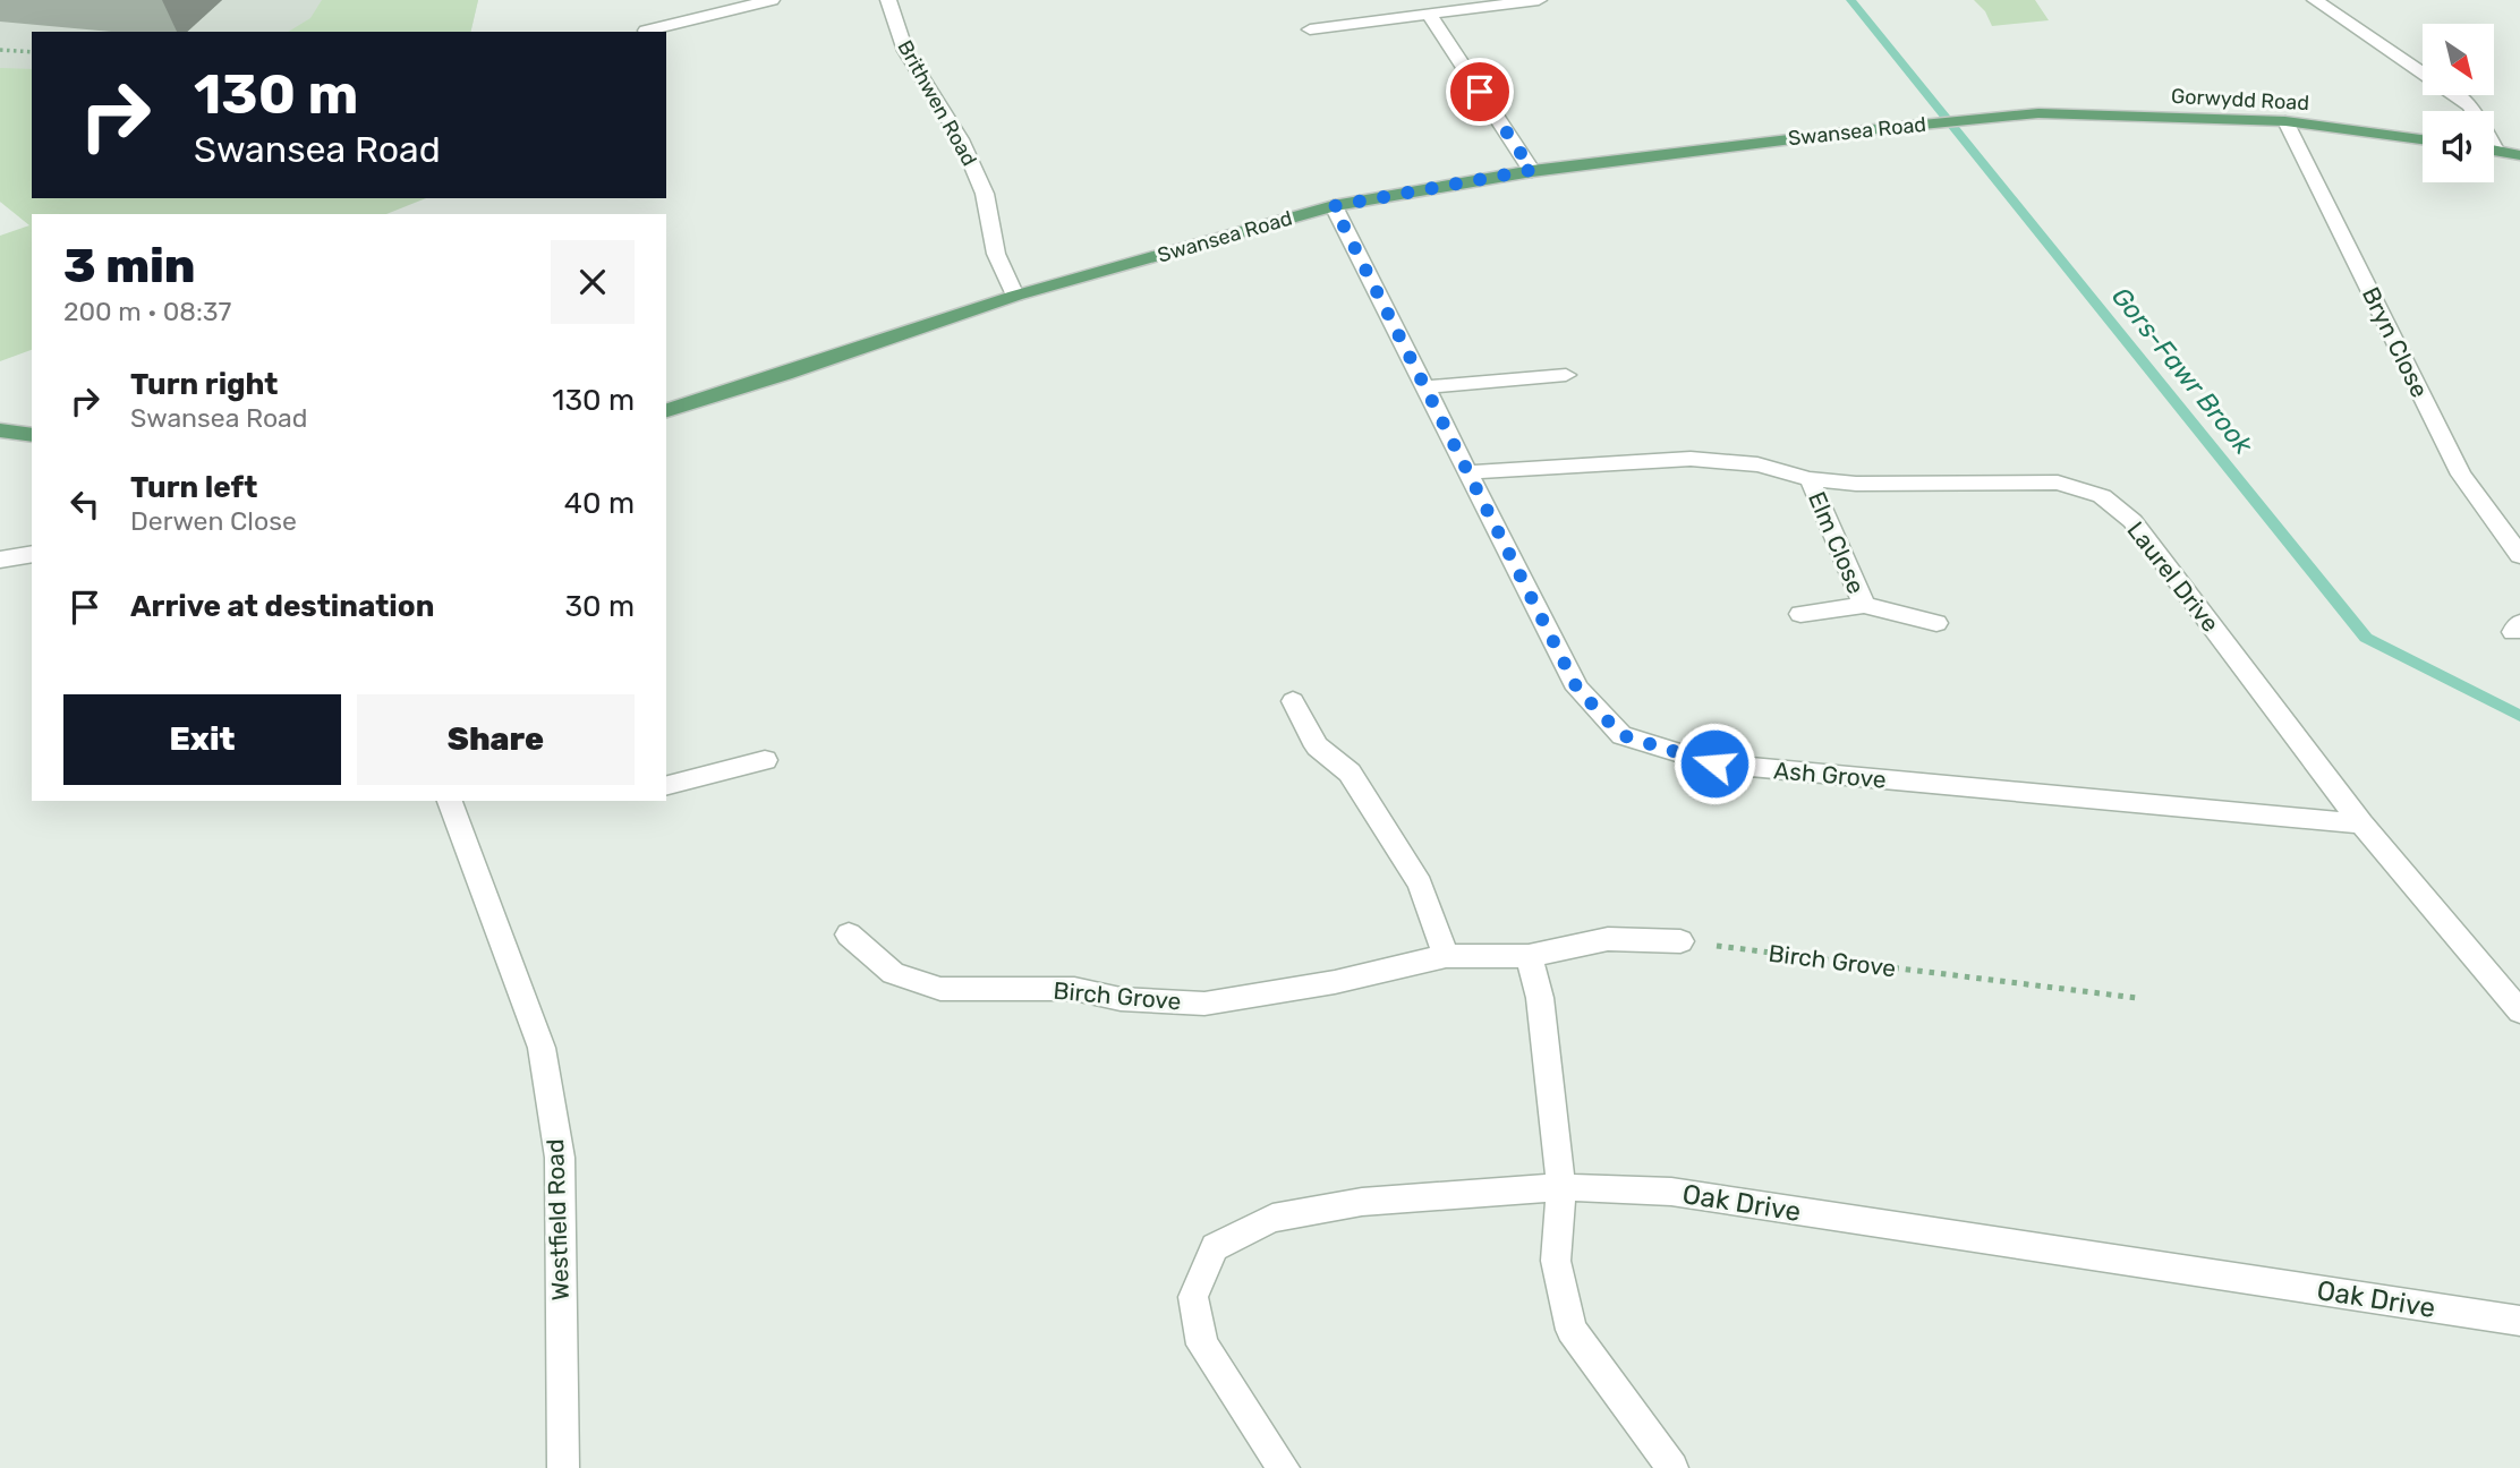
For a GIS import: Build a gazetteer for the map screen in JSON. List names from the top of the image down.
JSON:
{
  "streets": {
    "main road": ["Gorwydd Road", "Swansea Road"],
    "street": [
      "Brithwen Road",
      "Bryn Close",
      "Elm Close",
      "Laurel Drive",
      "Ash Grove",
      "Birch Grove",
      "Oak Drive",
      "Westfield Road"
    ]
  },
  "crossings": [
    ["Gorwydd Road", "Swansea Road"],
    ["Gorwydd Road", "Bryn Close"],
    ["Brithwen Road", "Swansea Road"],
    ["Swansea Road", "Ash Grove"],
    ["Elm Close", "Laurel Drive"],
    ["Laurel Drive", "Ash Grove"]
  ],
  "water": ["Gors-Fawr Brook"],
  "north": "bottom right",
  "page": {
    "turn": ["130 m", "Swansea Road"],
    "heading": ["3 min", "200 m · 08:37"],
    "list": [
      {
        "name": "Turn right",
        "note": "Swansea Road",
        "value": "130 m"
      },
      {
        "name": "Turn left",
        "note": "Derwen Close",
        "value": "40 m"
      },
      {
        "name": "Arrive at destination",
        "value": "30 m"
      }
    ],
    "buttons": ["Exit", "Share"]
  }
}
